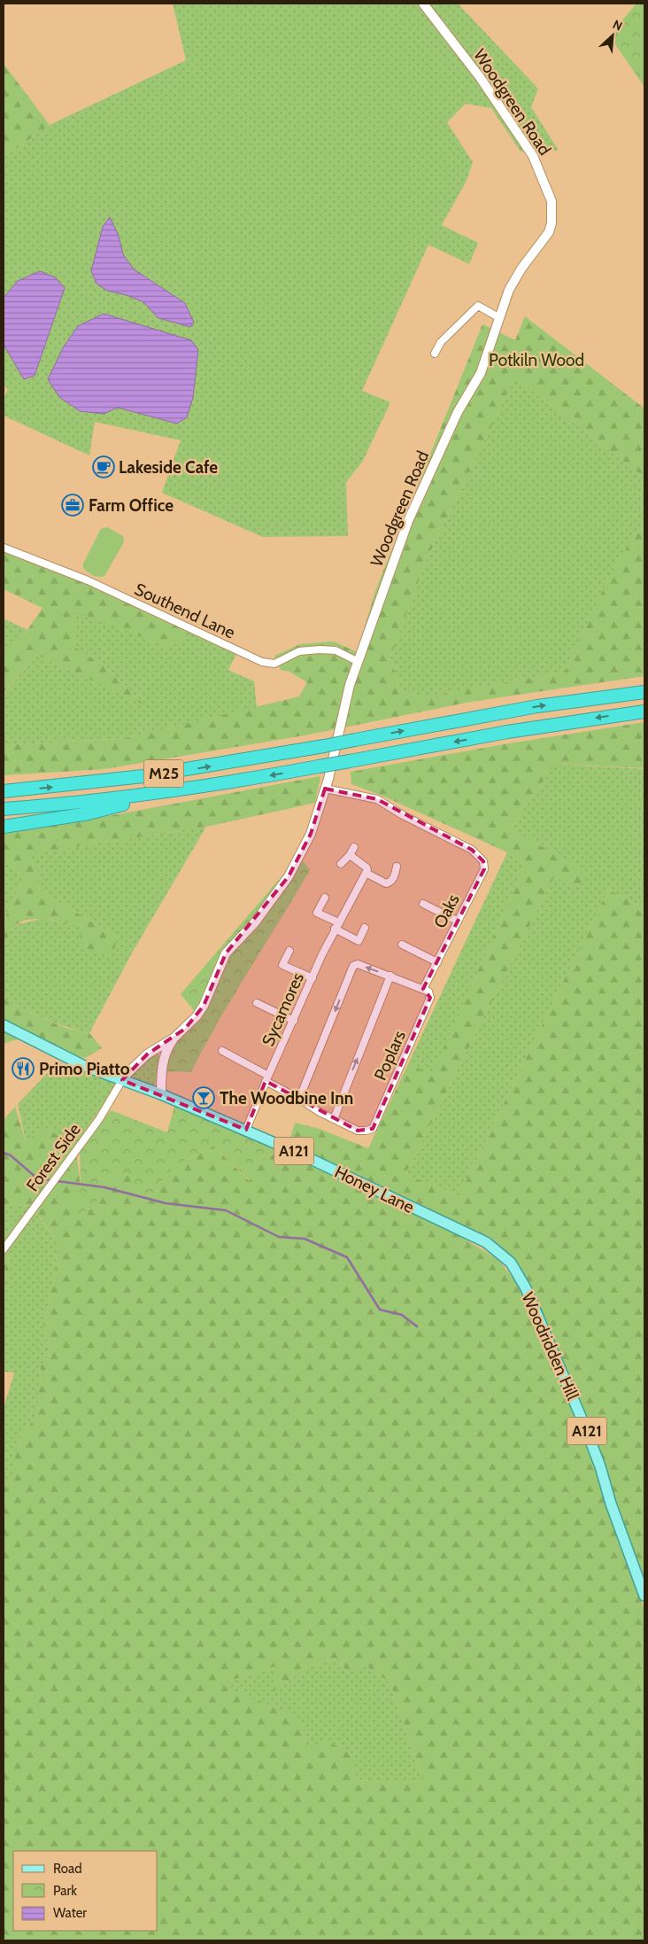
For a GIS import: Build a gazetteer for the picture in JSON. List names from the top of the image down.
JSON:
{
  "streets": {
    "highway": ["M25"],
    "main road": ["A121", "Honey Lane", "Woodridden Hill"],
    "street": [
      "Woodgreen Road",
      "Southend Lane",
      "Oaks",
      "Sycamores",
      "Poplars",
      "Forest Side"
    ]
  },
  "crossings": [
    ["Woodgreen Road", "Southend Lane"],
    ["Woodgreen Road", "Oaks"],
    ["Woodgreen Road", "Forest Side"],
    ["Woodgreen Road", "Honey Lane"],
    ["Oaks", "Poplars"],
    ["Sycamores", "Honey Lane"],
    ["Forest Side", "Honey Lane"],
    ["Honey Lane", "Woodridden Hill"]
  ],
  "parks": ["Potkiln Wood"],
  "places": {
    "cafe": ["Lakeside Cafe"],
    "office": ["Farm Office"],
    "restaurant": ["Primo Piatto"],
    "bar": ["The Woodbine Inn"]
  },
  "legend": ["Road", "Park", "Water"],
  "north": "top right"
}
